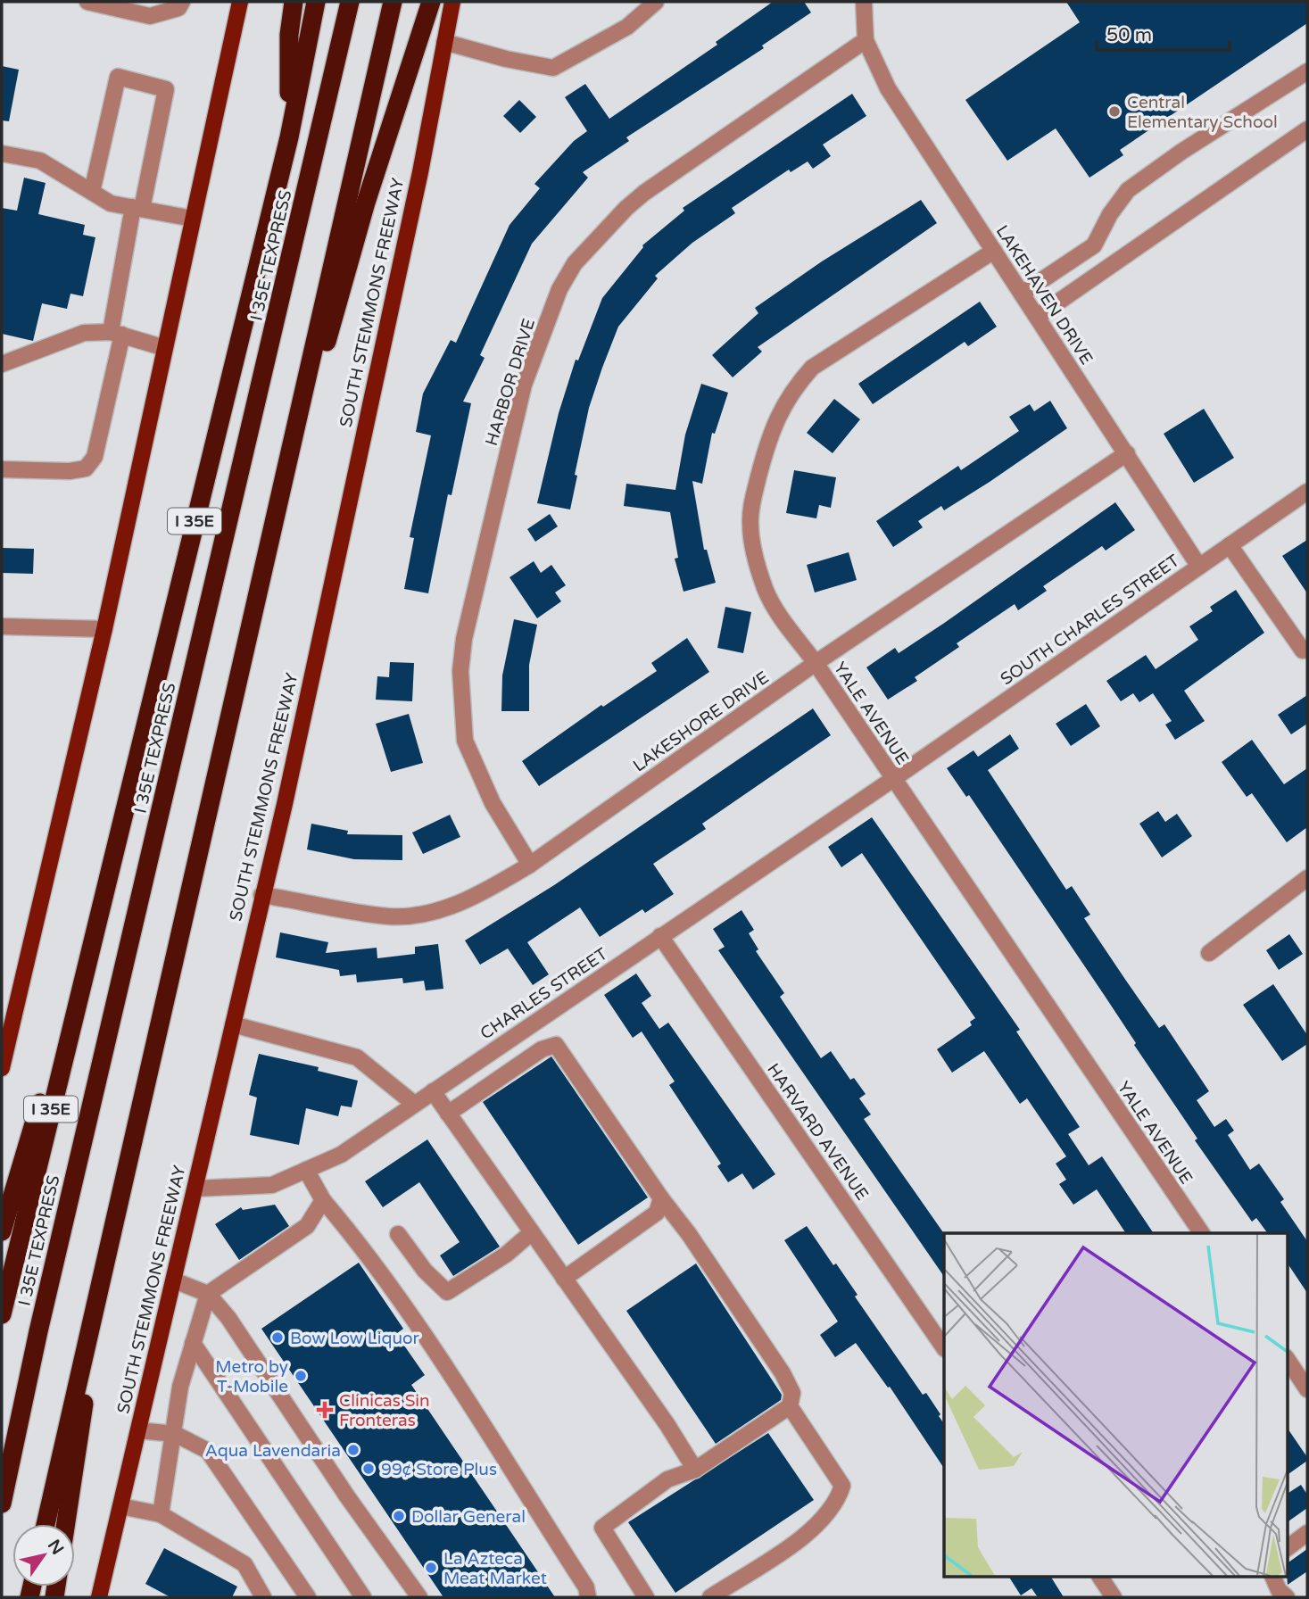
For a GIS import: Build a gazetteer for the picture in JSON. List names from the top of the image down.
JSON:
{
  "streets": {
    "highway": ["I 35E TEXPRESS", "I 35E"],
    "main road": ["SOUTH STEMMONS FREEWAY"],
    "street": [
      "LAKEHAVEN DRIVE",
      "HARBOR DRIVE",
      "SOUTH CHARLES STREET",
      "YALE AVENUE",
      "LAKESHORE DRIVE",
      "CHARLES STREET",
      "HARVARD AVENUE"
    ]
  },
  "crossings": [
    ["LAKEHAVEN DRIVE", "HARBOR DRIVE"],
    ["LAKEHAVEN DRIVE", "SOUTH CHARLES STREET"],
    ["LAKEHAVEN DRIVE", "YALE AVENUE"],
    ["LAKEHAVEN DRIVE", "LAKESHORE DRIVE"],
    ["SOUTH STEMMONS FREEWAY", "LAKESHORE DRIVE"],
    ["SOUTH STEMMONS FREEWAY", "CHARLES STREET"],
    ["HARBOR DRIVE", "LAKESHORE DRIVE"],
    ["SOUTH CHARLES STREET", "YALE AVENUE"],
    ["SOUTH CHARLES STREET", "CHARLES STREET"],
    ["YALE AVENUE", "LAKESHORE DRIVE"],
    ["YALE AVENUE", "CHARLES STREET"],
    ["CHARLES STREET", "HARVARD AVENUE"]
  ],
  "places": {
    "other": [
      "Central Elementary School",
      "Bow Low Liquor",
      "Metro by T-Mobile",
      "Aqua Lavendaria",
      "99¢ Store Plus",
      "Dollar General",
      "La Azteca Meat Market"
    ],
    "health": ["Clinicas Sin Fronteras"]
  },
  "scale_bar": "50 m",
  "north": "top right"
}
